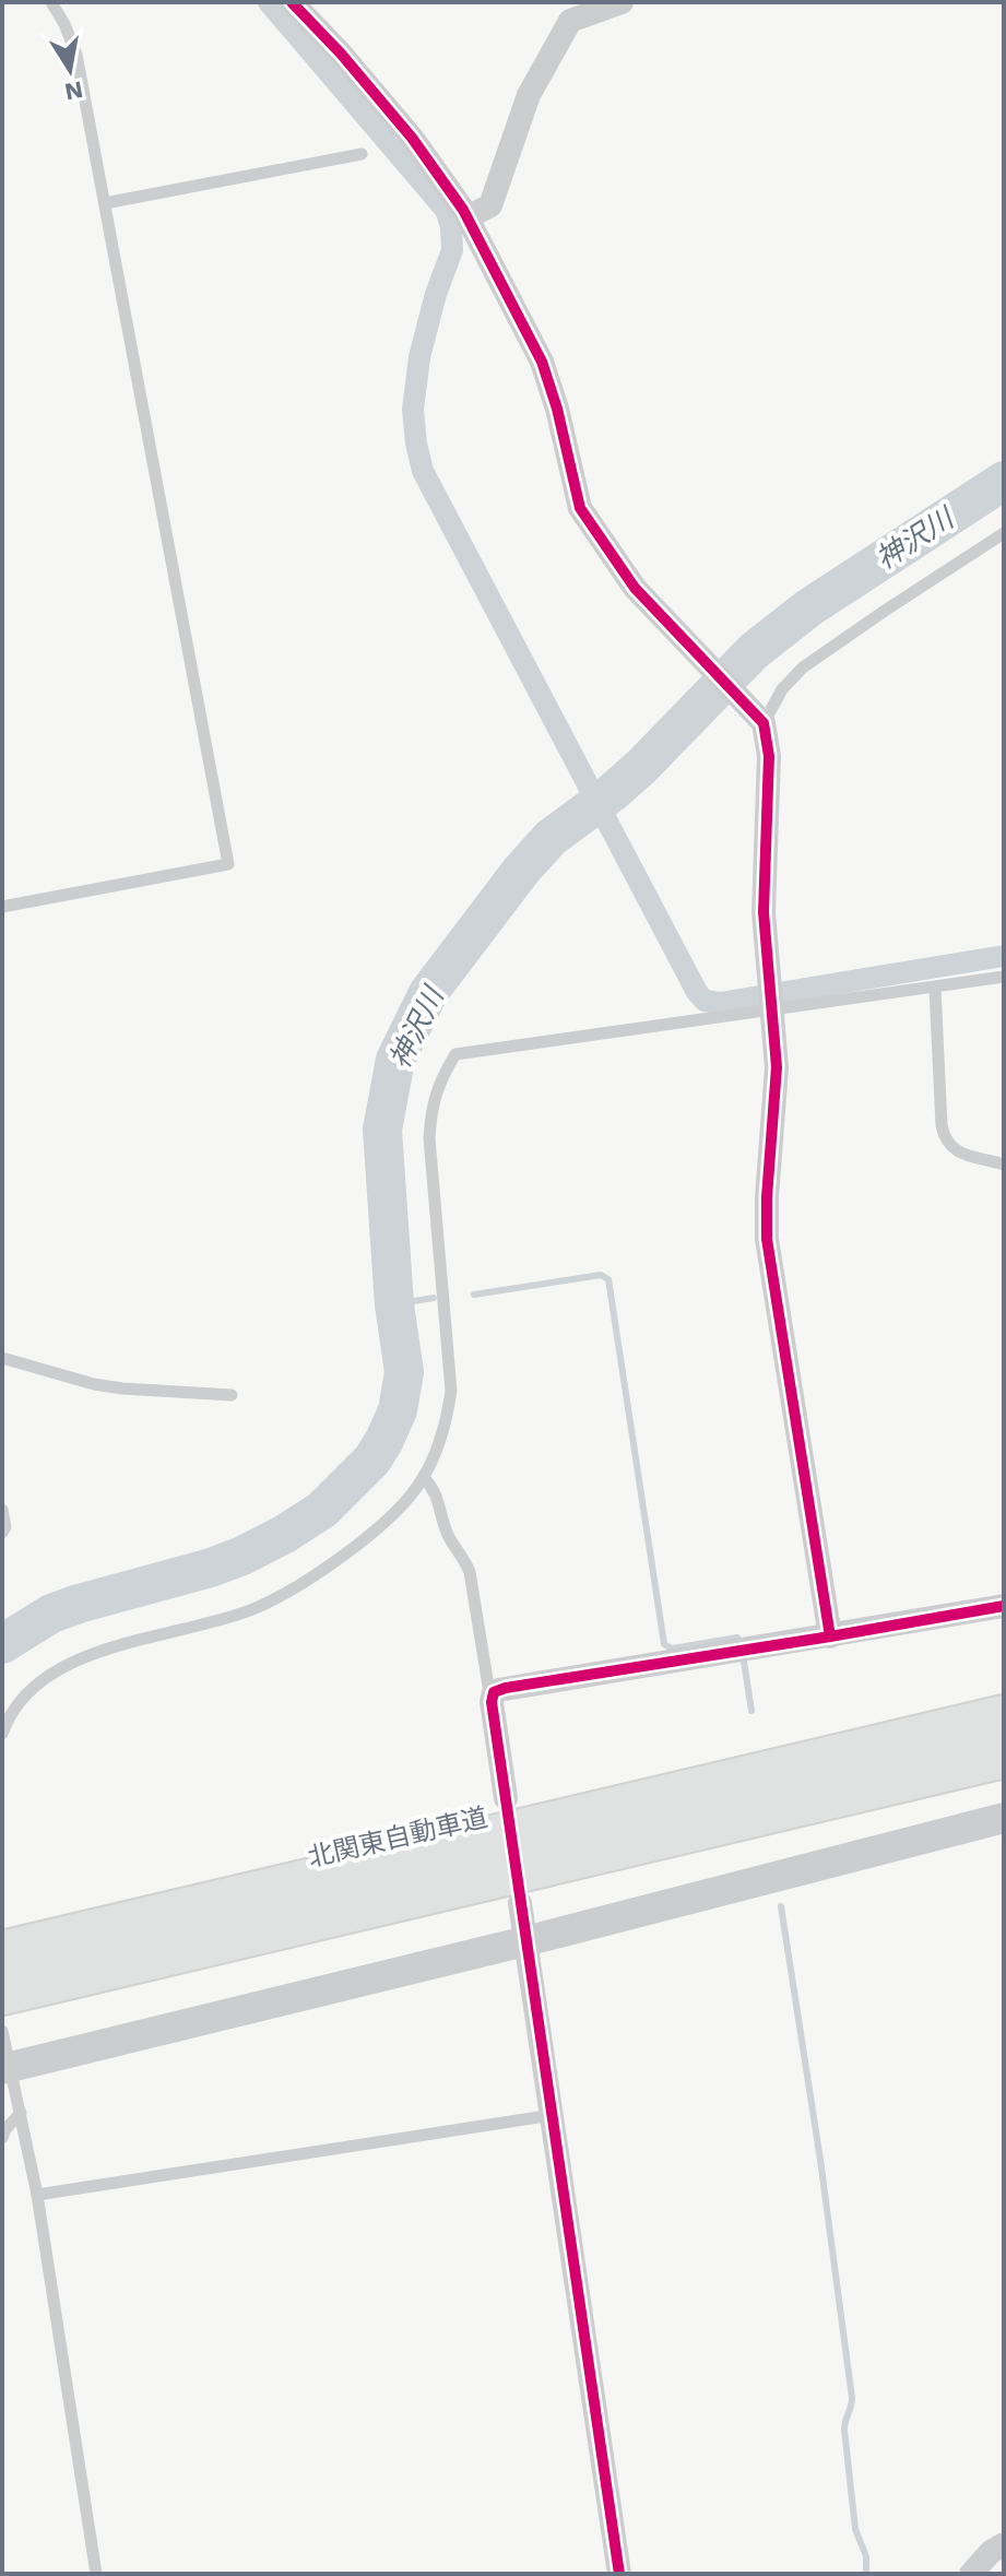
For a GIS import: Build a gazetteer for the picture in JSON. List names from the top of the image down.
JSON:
{
  "streets": {
    "highway": ["北関東自動車道"]
  },
  "water": ["神沢川"],
  "north": "bottom"
}
